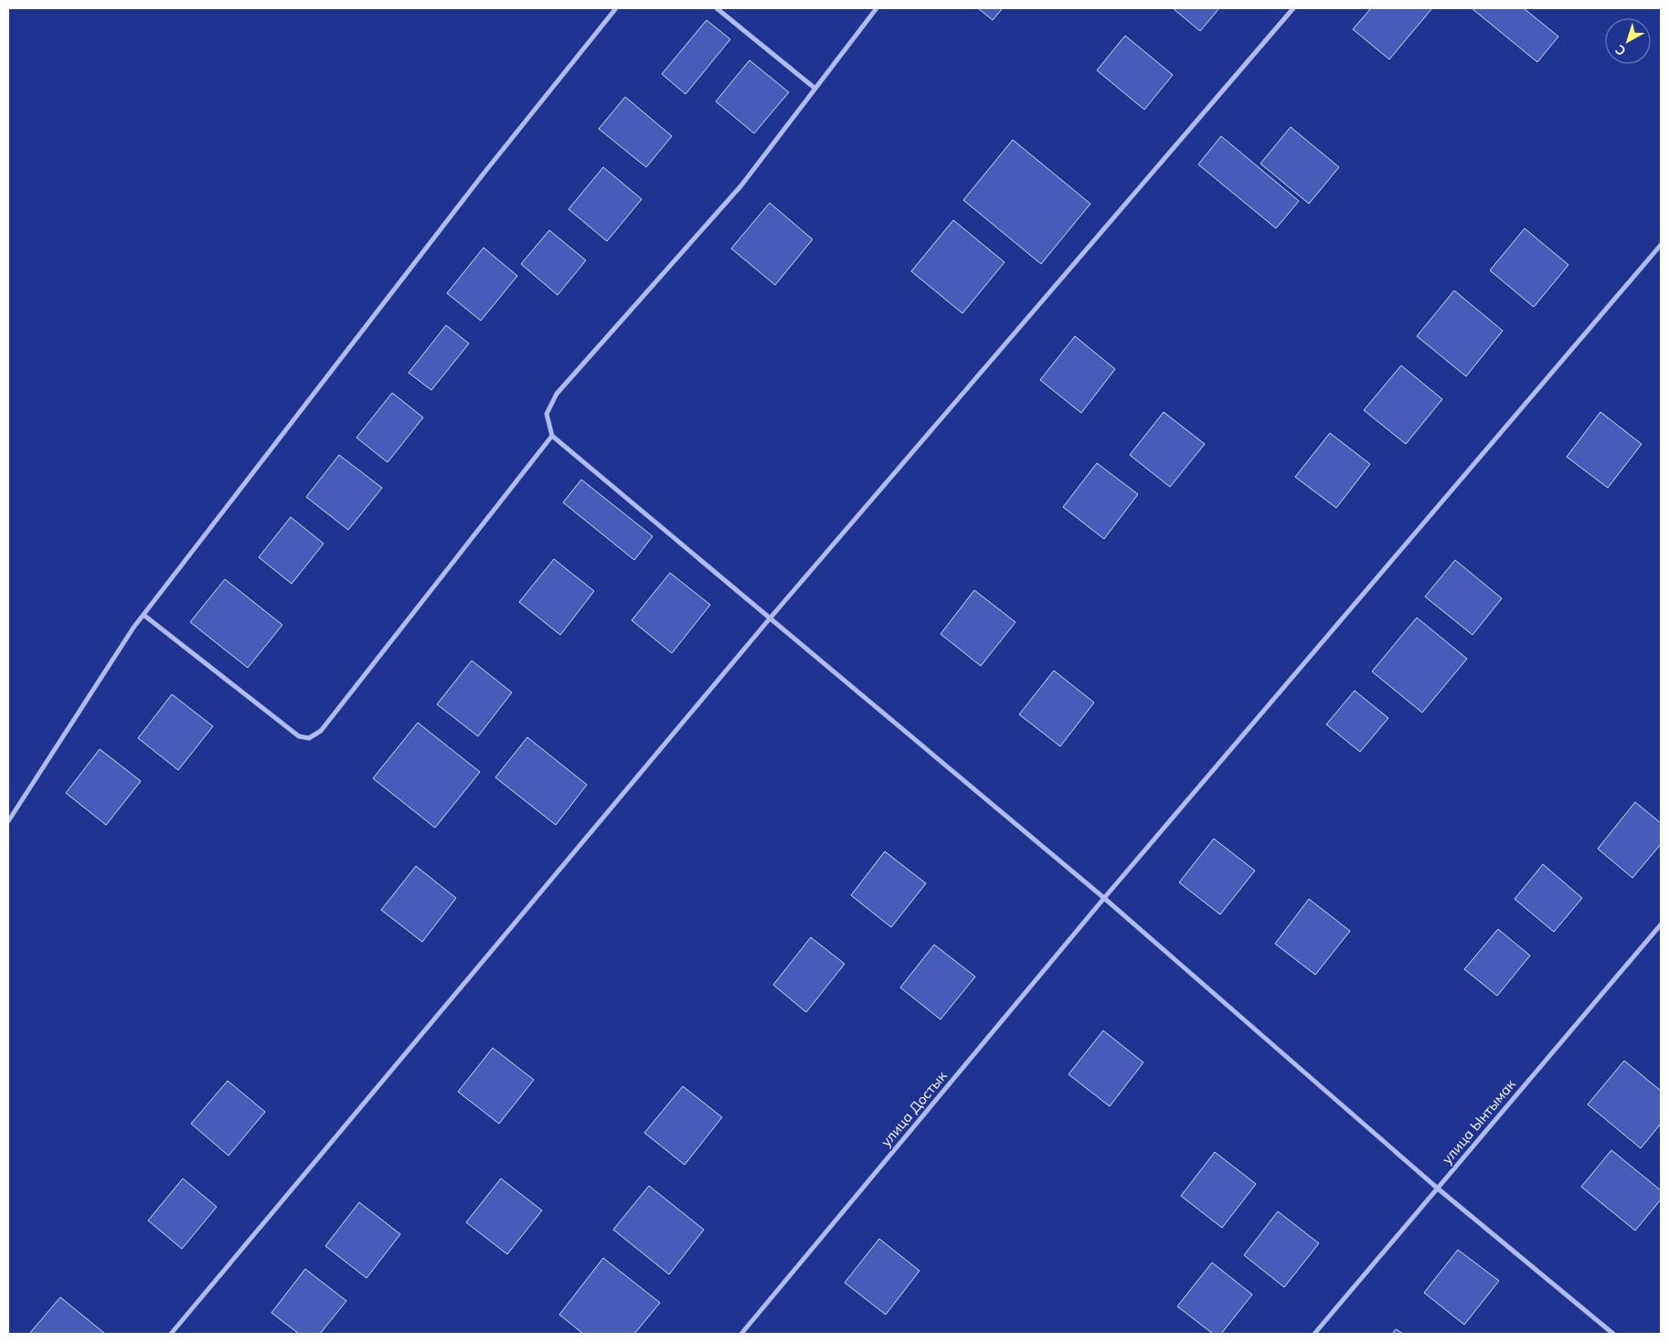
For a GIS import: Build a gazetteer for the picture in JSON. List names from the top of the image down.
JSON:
{
  "streets": {
    "street": ["улица Достык", "улица Ынтымак"]
  },
  "north": "bottom left"
}
